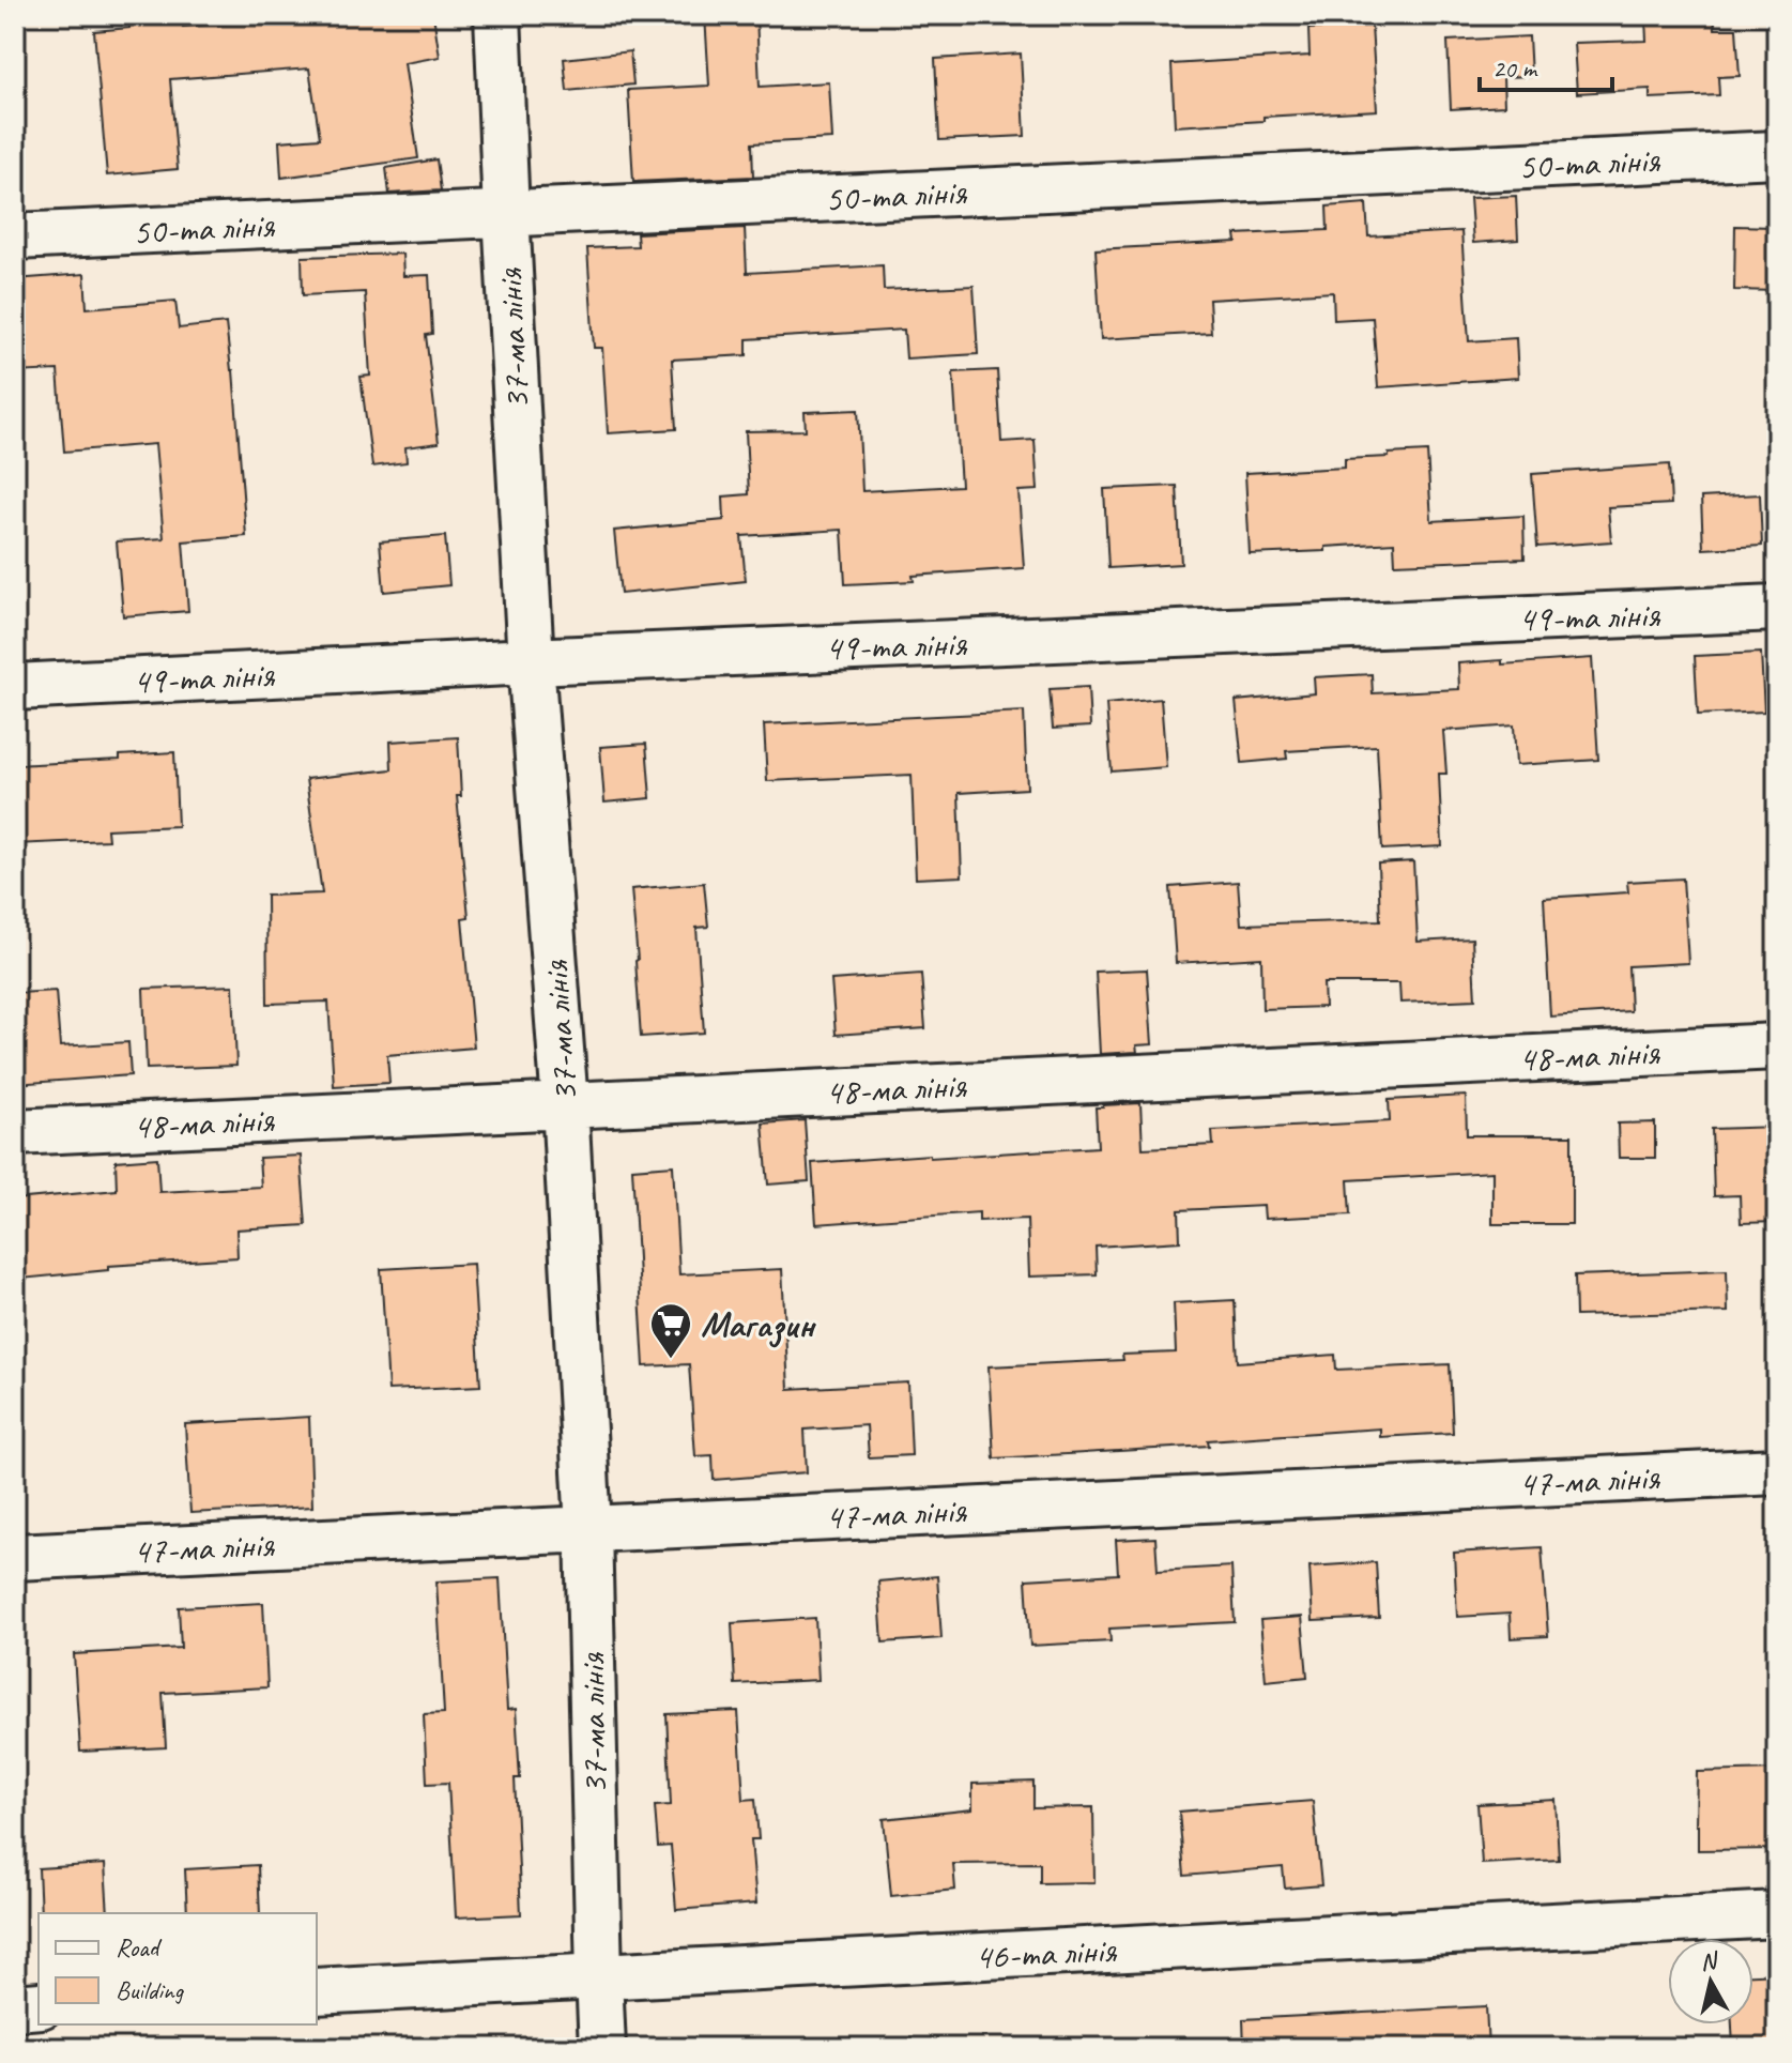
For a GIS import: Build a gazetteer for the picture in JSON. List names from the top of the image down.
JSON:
{
  "streets": {
    "street": [
      "50-та лінія",
      "37-ма лінія",
      "49-та лінія",
      "48-ма лінія",
      "47-ма лінія",
      "46-та лінія"
    ]
  },
  "crossings": [
    ["50-та лінія", "37-ма лінія"],
    ["37-ма лінія", "49-та лінія"],
    ["37-ма лінія", "48-ма лінія"],
    ["37-ма лінія", "47-ма лінія"],
    ["37-ма лінія", "46-та лінія"]
  ],
  "places": {
    "supermarket": ["Магазин"]
  },
  "legend": ["Road", "Building"],
  "scale_bar": "20 m",
  "north": "top"
}
